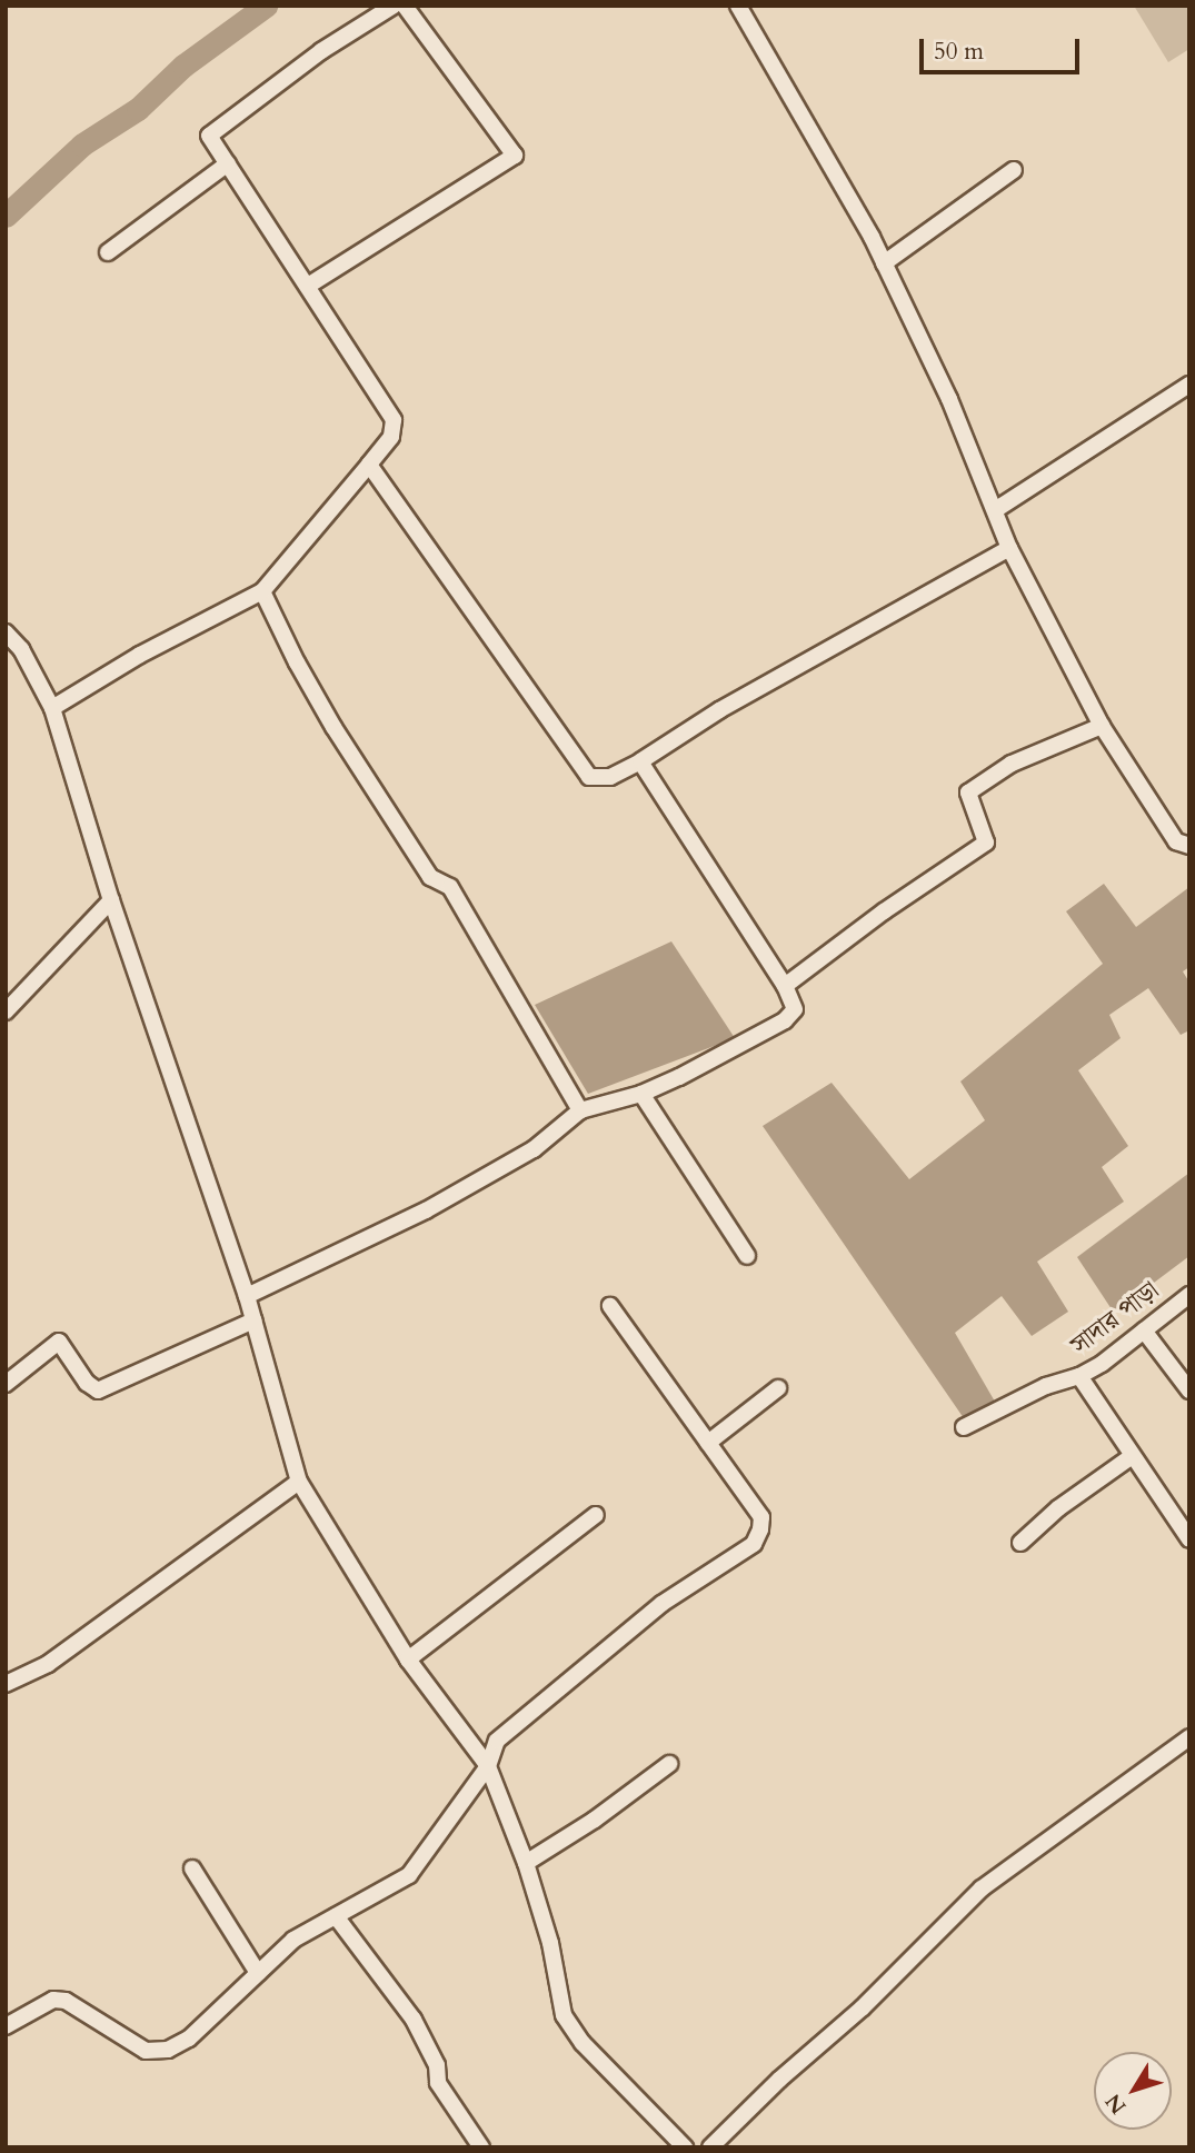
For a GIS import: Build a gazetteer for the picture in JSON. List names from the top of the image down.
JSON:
{
  "streets": {
    "street": ["সাদার পাড়া"]
  },
  "scale_bar": "50 m",
  "north": "bottom left"
}
